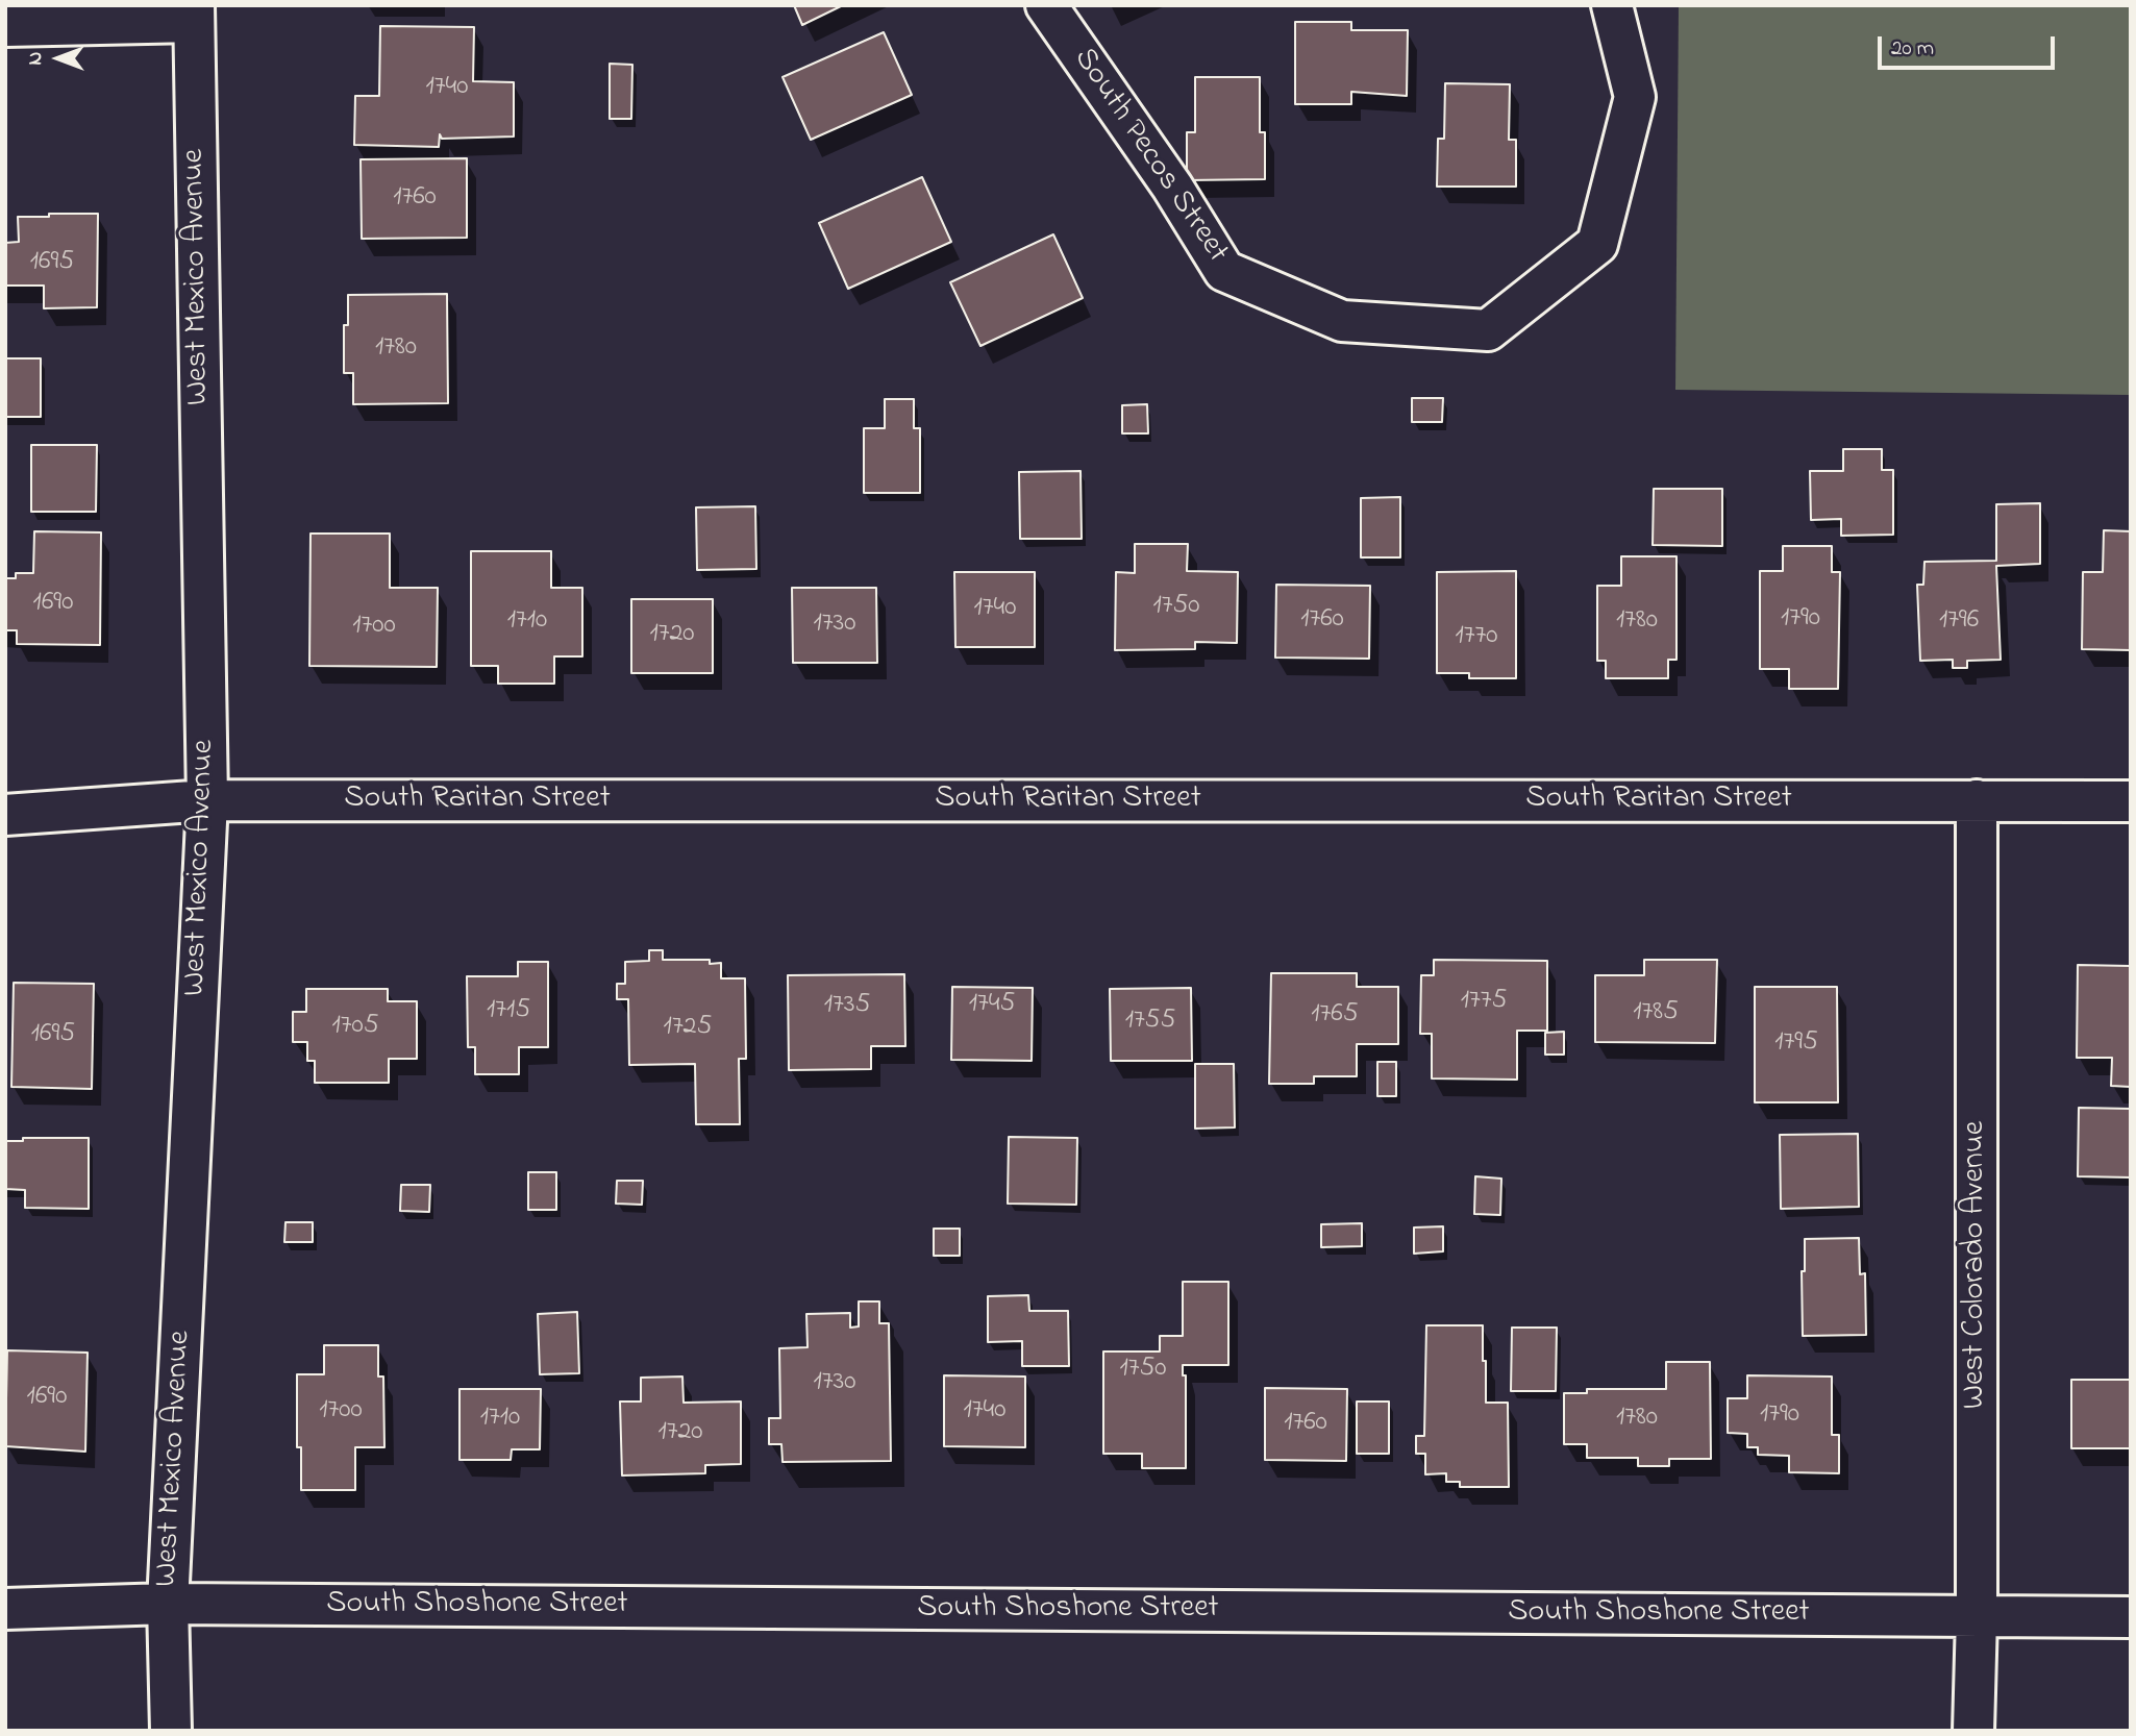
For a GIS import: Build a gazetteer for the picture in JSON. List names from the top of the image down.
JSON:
{
  "streets": {
    "street": [
      "South Pecos Street",
      "West Mexico Avenue",
      "South Raritan Street",
      "West Colorado Avenue",
      "South Shoshone Street"
    ]
  },
  "crossings": [
    ["West Mexico Avenue", "South Raritan Street"],
    ["West Mexico Avenue", "South Shoshone Street"],
    ["South Raritan Street", "West Colorado Avenue"],
    ["West Colorado Avenue", "South Shoshone Street"]
  ],
  "house_numbers": [
    "1740",
    "1760",
    "1695",
    "1780",
    "1690",
    "1750",
    "1740",
    "1790",
    "1760",
    "1710",
    "1780",
    "1796",
    "1730",
    "1700",
    "1720",
    "1770",
    "1775",
    "1745",
    "1735",
    "1715",
    "1785",
    "1765",
    "1755",
    "1705",
    "1725",
    "1695",
    "1795",
    "1750",
    "1730",
    "1690",
    "1700",
    "1740",
    "1790",
    "1710",
    "1780",
    "1760",
    "1720"
  ],
  "scale_bar": "20 m",
  "north": "left"
}
